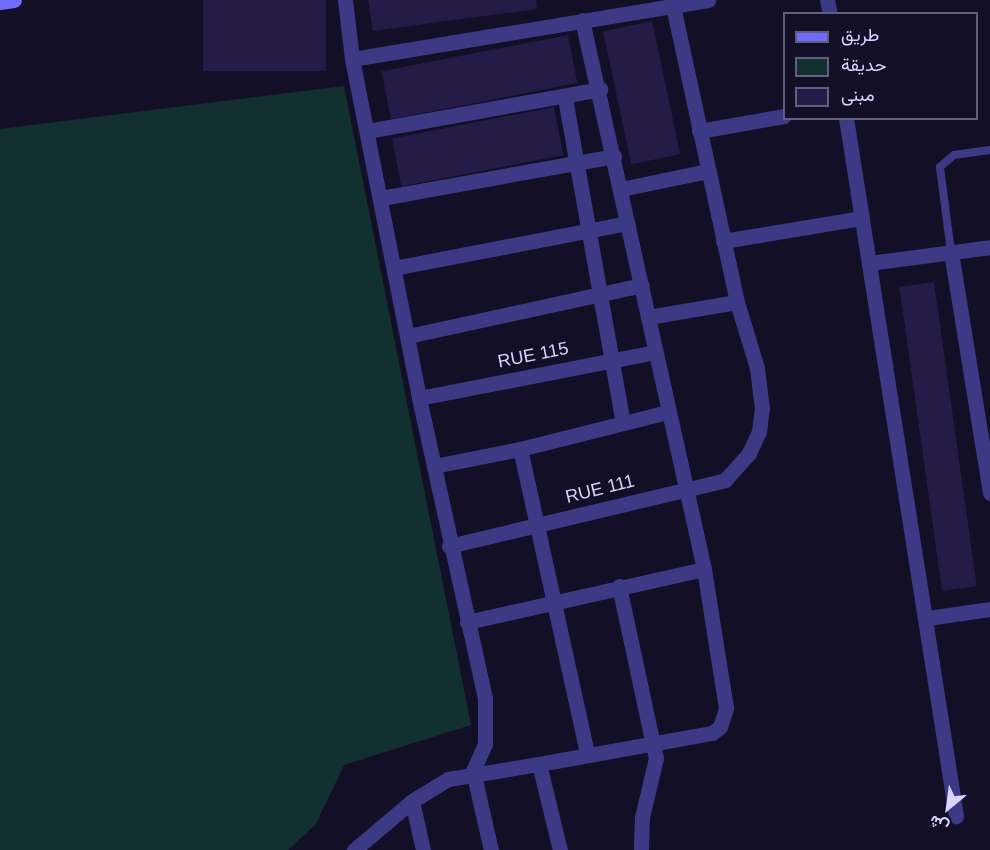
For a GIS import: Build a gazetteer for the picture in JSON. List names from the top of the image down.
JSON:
{
  "streets": {
    "street": ["RUE 115", "RUE 111"]
  },
  "legend": ["طريق", "حديقة", "مبنى"],
  "north": "bottom left"
}
